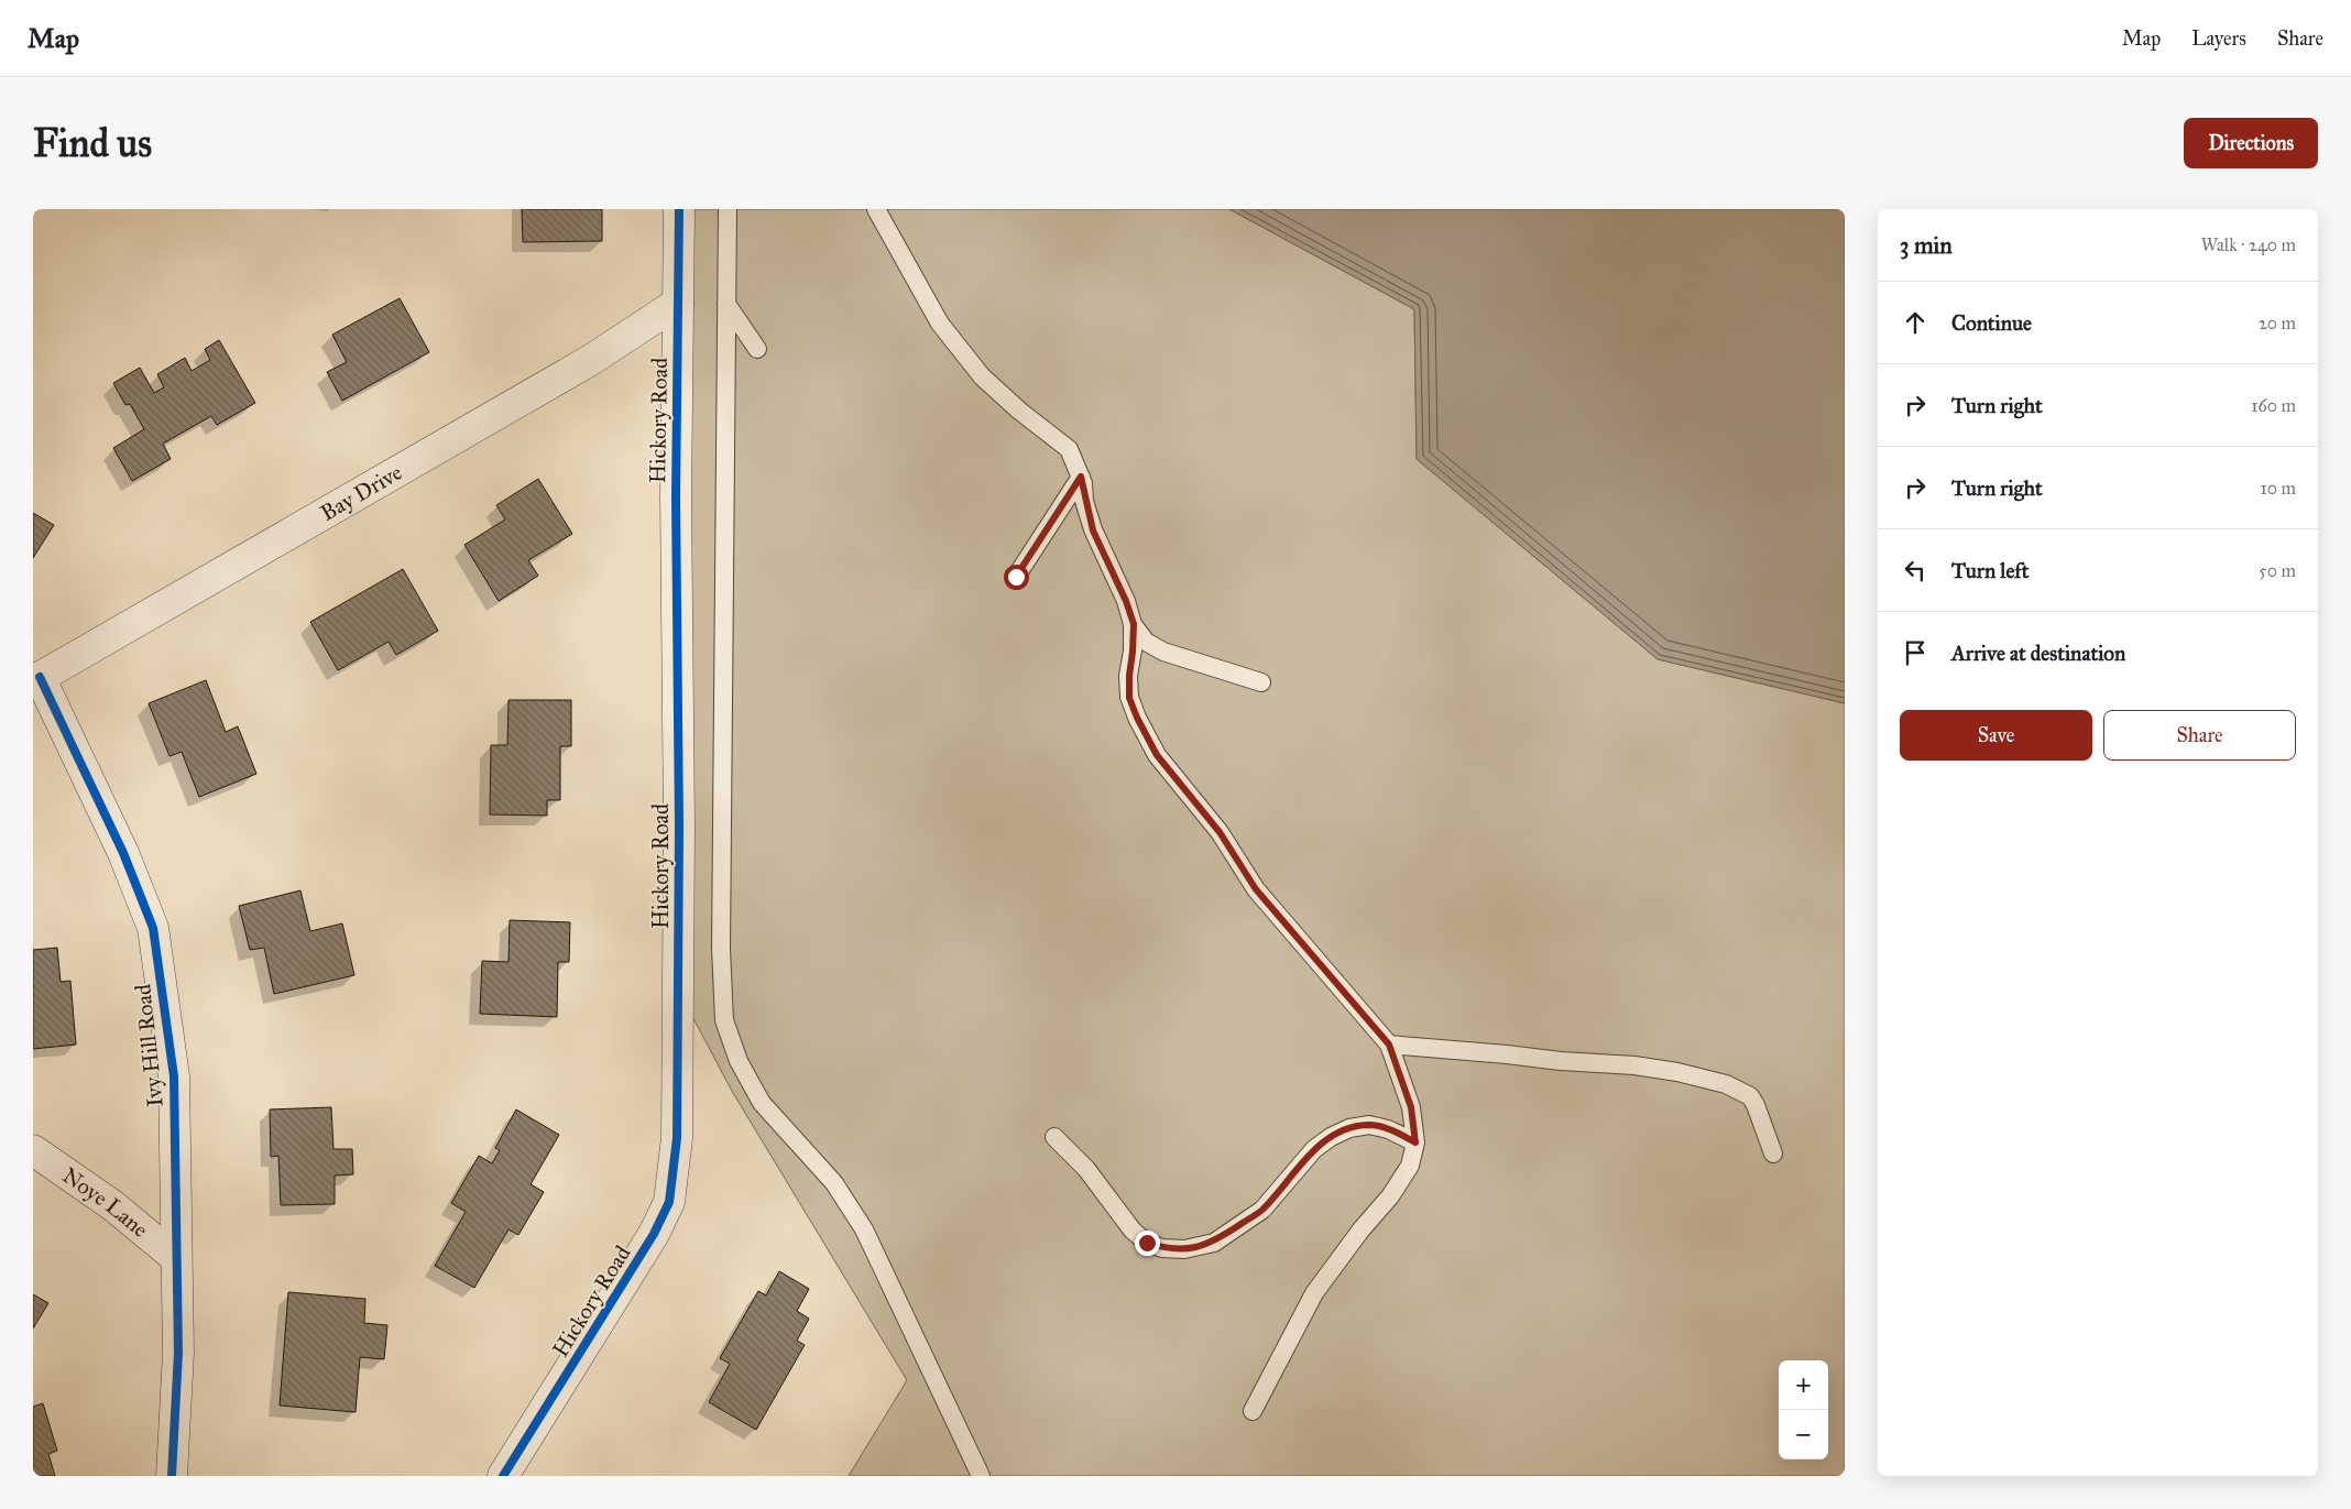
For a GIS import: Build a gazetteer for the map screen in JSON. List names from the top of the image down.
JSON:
{
  "streets": {
    "street": [
      "Hickory Road",
      "Bay Drive",
      "Ivy Hill Road",
      "Noye Lane"
    ]
  },
  "crossings": [
    ["Hickory Road", "Bay Drive"],
    ["Bay Drive", "Ivy Hill Road"],
    ["Ivy Hill Road", "Noye Lane"]
  ],
  "page": {
    "header": "Map",
    "nav": ["Map", "Layers", "Share"],
    "buttons": [
      "Directions",
      ["Save", "Share"]
    ],
    "title": "Find us",
    "heading": ["3 min", "Walk · 240 m"],
    "list": [
      ["Continue", "20 m"],
      ["Turn right", "160 m"],
      ["Turn right", "10 m"],
      ["Turn left", "50 m"],
      "Arrive at destination"
    ],
    "map_buttons": ["+", "−"]
  }
}
